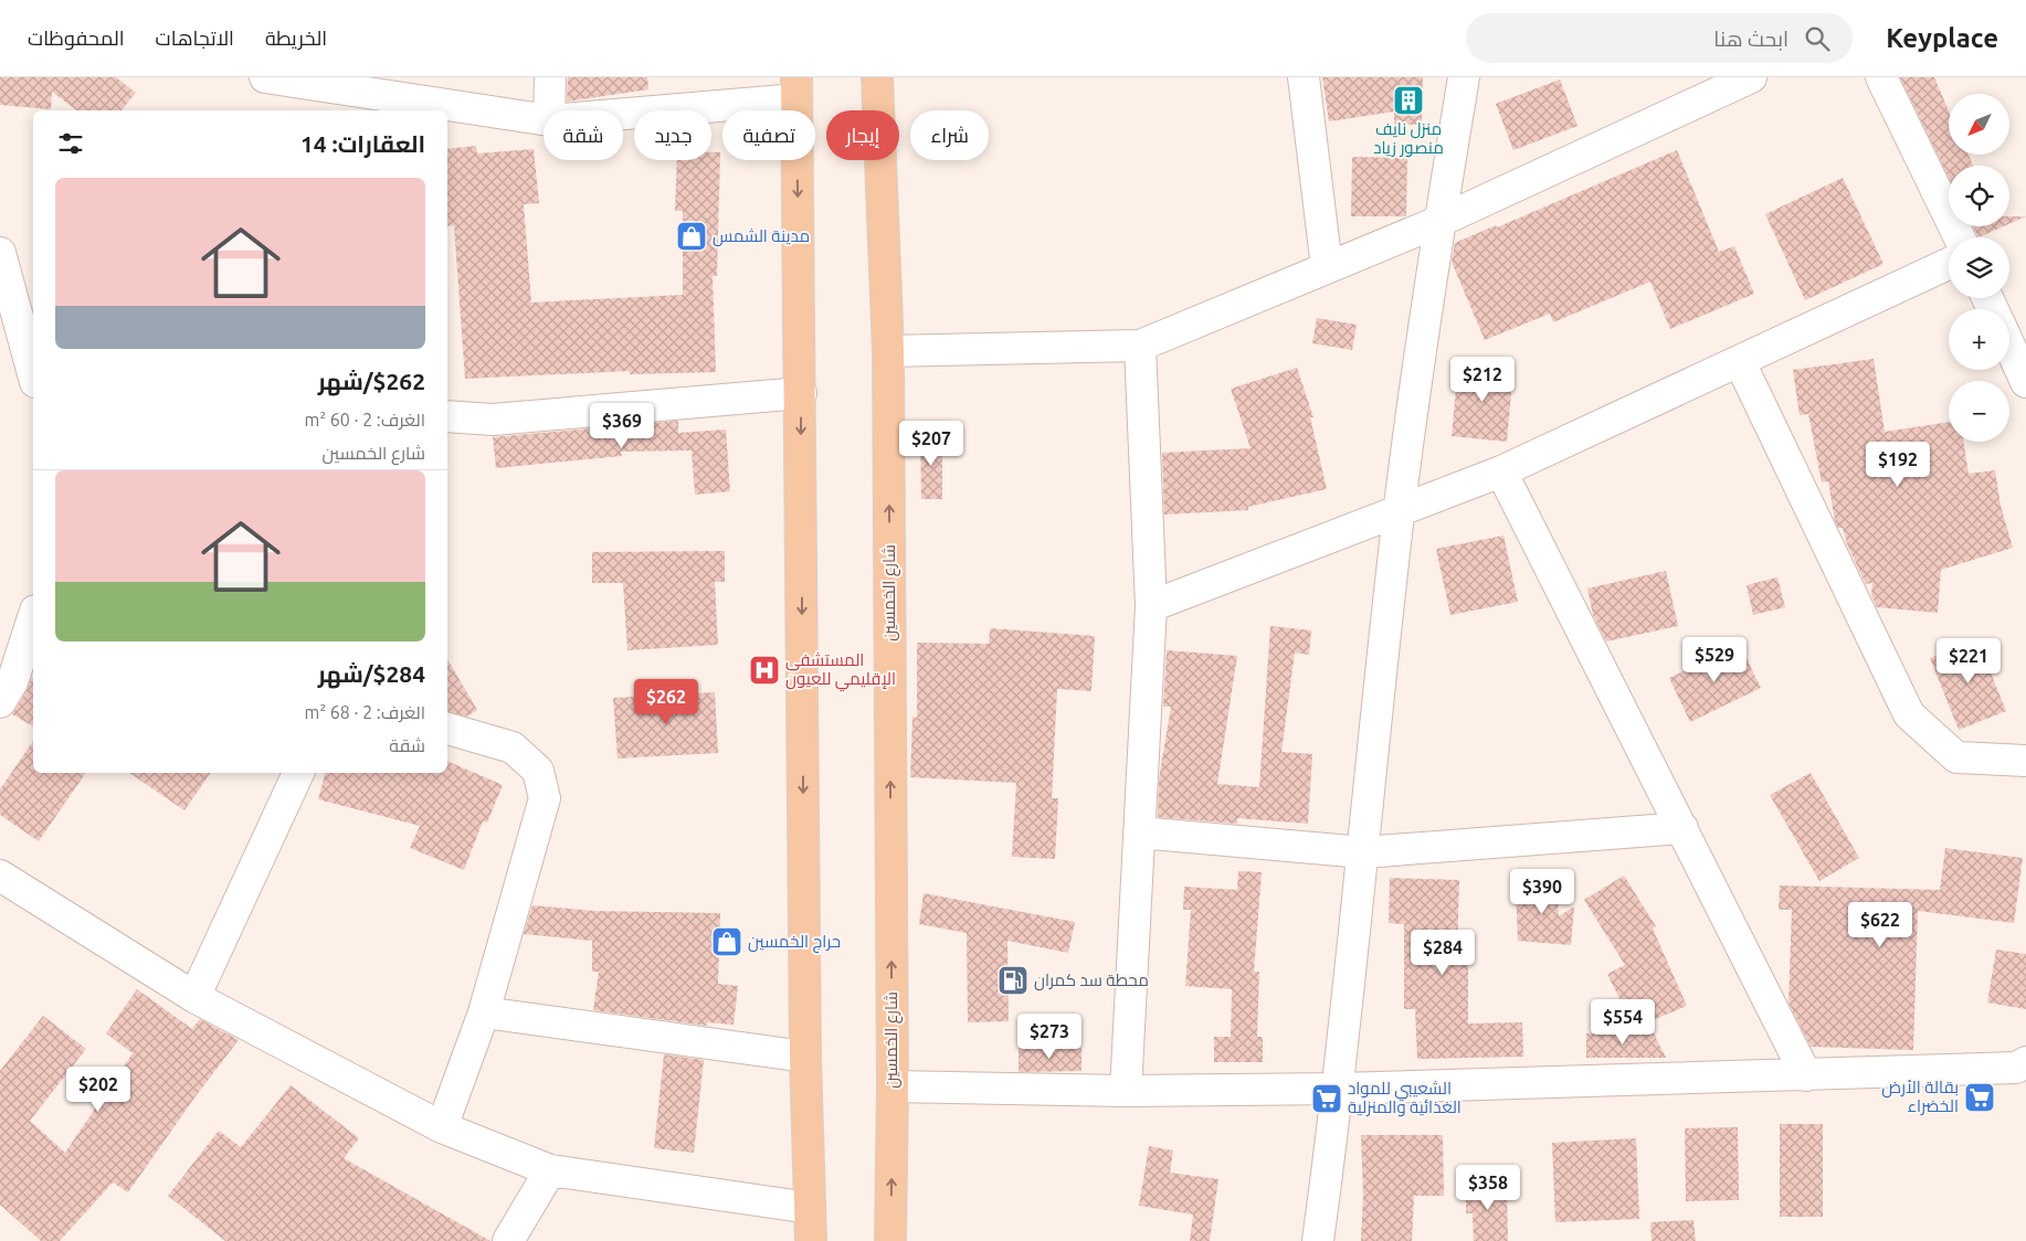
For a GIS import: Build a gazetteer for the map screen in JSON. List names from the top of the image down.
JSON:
{
  "streets": {
    "main road": ["شارع الخمسين"]
  },
  "places": {
    "building": ["منزل نايف منصور زياد"],
    "shop": ["مدينة الشمس", "حراج الخمسين"],
    "hospital": ["المستشفى الإقليمي للعيون"],
    "fuel station": ["محطة سد كمران"],
    "supermarket": ["بقالة الأرض الخضراء", "الشعيبي للمواد الغذائية والمنزلية"]
  },
  "north": "bottom left",
  "page": {
    "header": "Keyplace",
    "search": "ابحث هنا",
    "nav": ["الخريطة", "الاتجاهات", "المحفوظات"],
    "map_buttons": ["+", "−"],
    "chip": [
      "شراء",
      "إيجار",
      "تصفية",
      "جديد",
      "شقة"
    ],
    "heading": "العقارات: 14",
    "list": [
      {
        "name": "$262/شهر",
        "note": "الغرف: 2 · 60 m² · شارع الخمسين"
      },
      {
        "name": "$284/شهر",
        "note": "الغرف: 2 · 68 m² · شقة"
      }
    ],
    "price": [
      "$212",
      "$369",
      "$207",
      "$192",
      "$529",
      "$221",
      "$262",
      "$390",
      "$622",
      "$284",
      "$554",
      "$273",
      "$202",
      "$358"
    ]
  }
}
